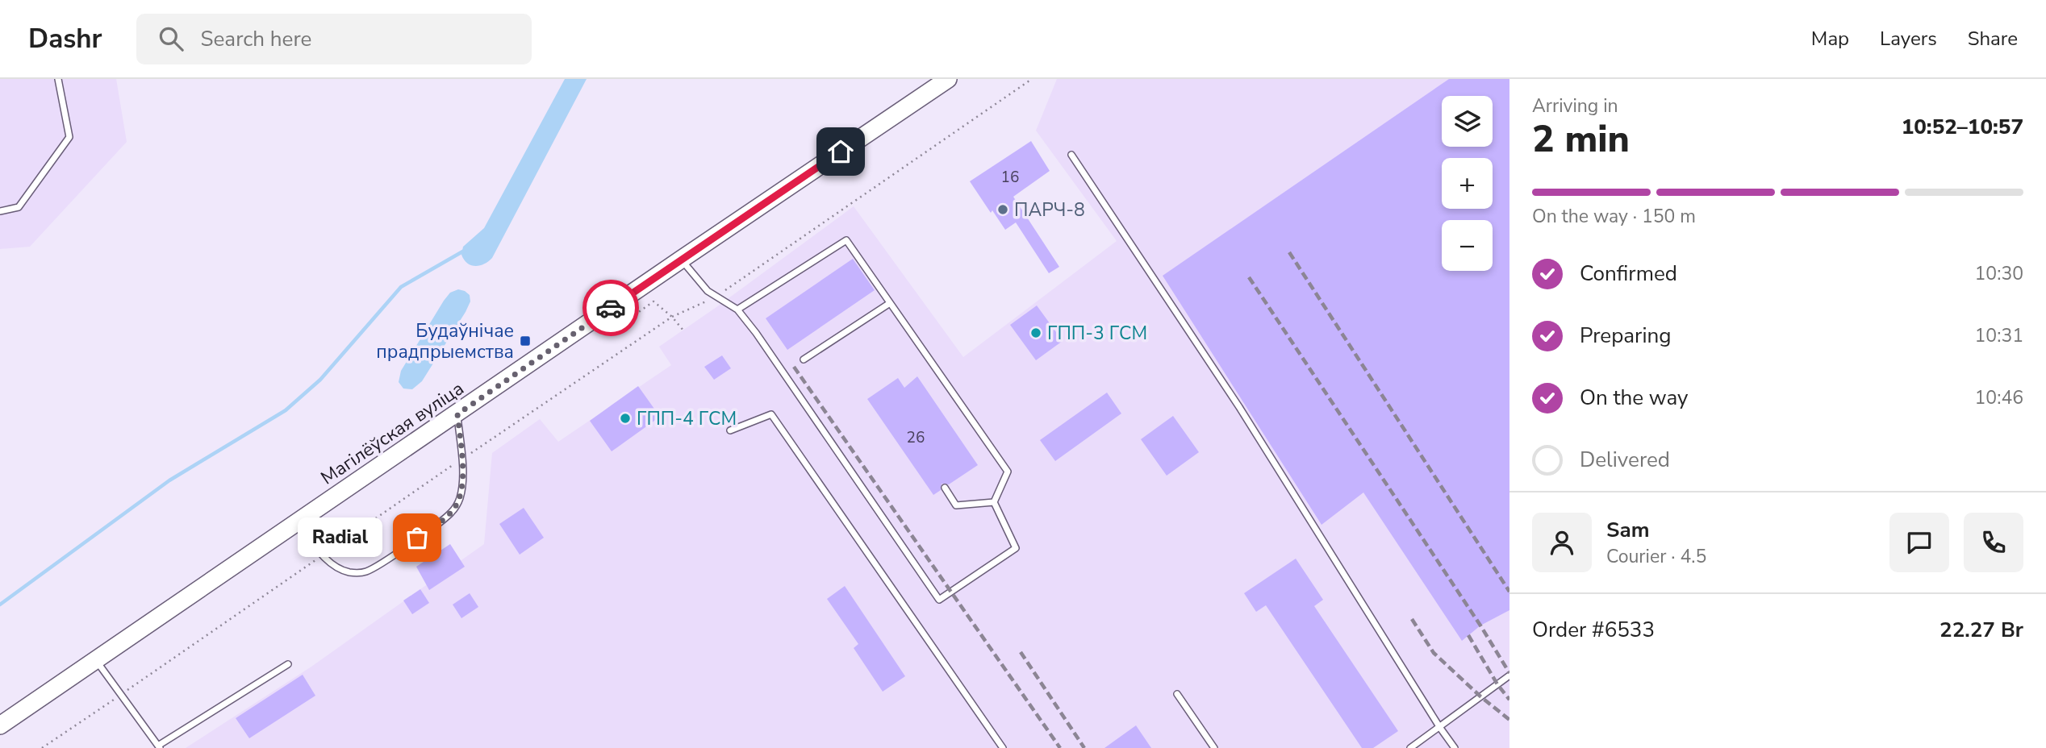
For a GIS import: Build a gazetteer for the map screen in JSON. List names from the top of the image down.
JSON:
{
  "streets": {
    "street": ["Магілёўская вуліца"]
  },
  "places": {
    "other": [
      "ПАРЧ-8",
      "ГПП-3 ГСМ",
      "ГПП-4 ГСМ",
      "Radial"
    ],
    "transit": ["Будаўнічае прадпрыемства"]
  },
  "house_numbers": ["16", "26"],
  "page": {
    "header": "Dashr",
    "search": "Search here",
    "nav": ["Map", "Layers", "Share"],
    "heading": ["2 min", "Arriving in", "10:52–10:57"],
    "panel": [
      "Sam",
      "Courier · 4.5",
      "Order #6533",
      "22.27 Br"
    ],
    "map_buttons": ["+", "−"],
    "bar": "On the way · 150 m",
    "list": [
      ["Confirmed", "10:30"],
      ["Preparing", "10:31"],
      ["On the way", "10:46"],
      "Delivered"
    ],
    "bubble": "Radial"
  }
}
